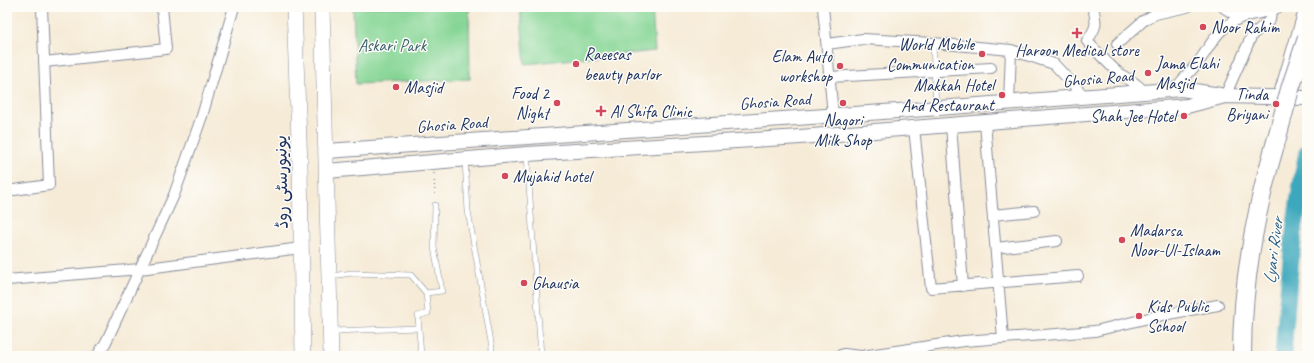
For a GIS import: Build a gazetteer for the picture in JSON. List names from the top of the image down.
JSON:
{
  "streets": {
    "main road": ["Ghosia Road", "یونیورسٹی روڈ"]
  },
  "water": ["Lyari River"],
  "parks": ["Askari Park"],
  "places": {
    "other": [
      "Noor Rahim",
      "World Mobile Communication",
      "Raeesas beauty parlor",
      "Elam Auto workshop",
      "Jama Elahi Masjid",
      "Masjid",
      "Makkah Hotel And Restaurant",
      "Food 2 Night",
      "Nagori Milk Shop",
      "Tinda Briyani",
      "Shah Jee Hotel",
      "Mujahid hotel",
      "Madarsa Noor-Ul-Islaam",
      "Ghausia",
      "Kids Public School"
    ],
    "health": ["Haroon Medical store", "Al Shifa Clinic"]
  }
}
